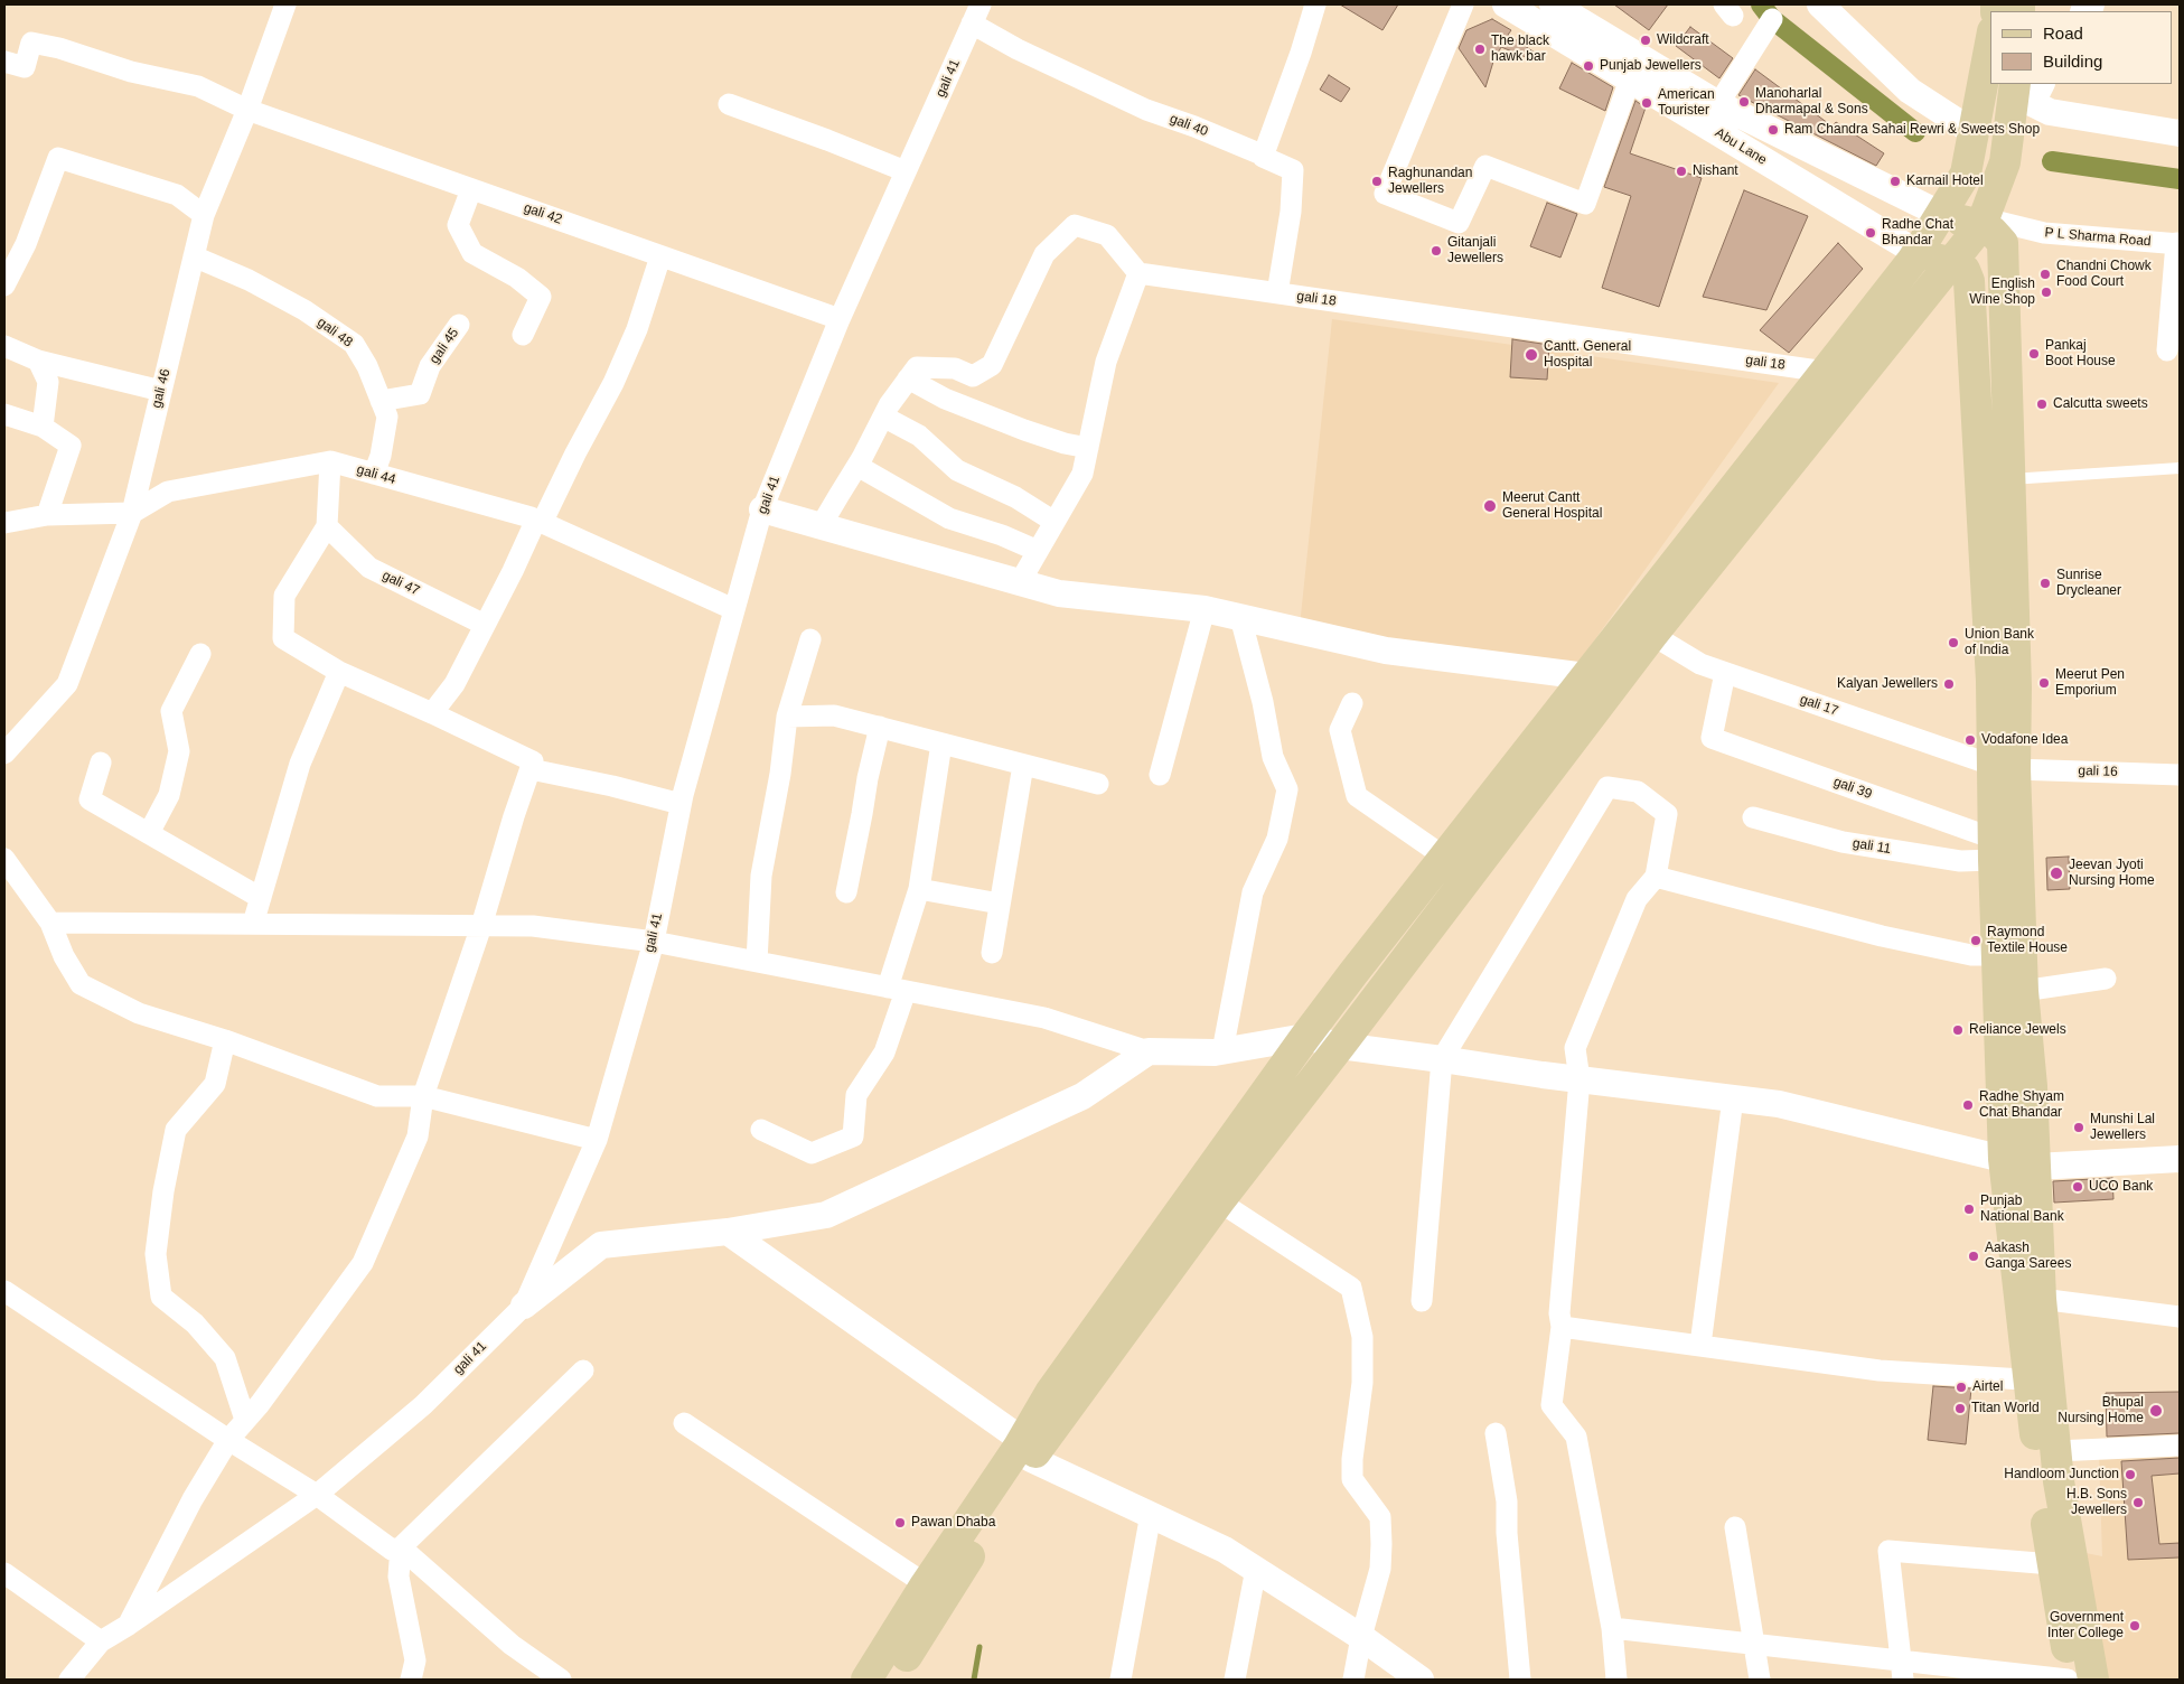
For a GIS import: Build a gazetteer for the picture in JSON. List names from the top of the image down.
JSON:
{
  "streets": {
    "street": [
      "gali 41",
      "gali 40",
      "Abu Lane",
      "gali 42",
      "P L Sharma Road",
      "gali 18",
      "gali 48",
      "gali 45",
      "gali 46",
      "gali 44",
      "gali 47",
      "gali 17",
      "gali 16",
      "gali 39",
      "gali 11"
    ]
  },
  "crossings": [
    ["gali 41", "gali 40"],
    ["gali 41", "gali 42"],
    ["gali 41", "gali 44"],
    ["gali 40", "gali 18"],
    ["gali 42", "gali 46"],
    ["gali 48", "gali 45"],
    ["gali 48", "gali 46"],
    ["gali 48", "gali 44"],
    ["gali 46", "gali 44"],
    ["gali 17", "gali 16"],
    ["gali 17", "gali 39"],
    ["gali 39", "gali 11"]
  ],
  "places": [
    "Wildcraft",
    "The black hawk bar",
    "Punjab Jewellers",
    "Manoharlal Dharmapal & Sons",
    "American Tourister",
    "Ram Chandra Sahai Rewri & Sweets Shop",
    "Nishant",
    "Raghunandan Jewellers",
    "Karnail Hotel",
    "Radhe Chat Bhandar",
    "Gitanjali Jewellers",
    "Chandni Chowk Food Court",
    "English Wine Shop",
    "Pankaj Boot House",
    "Cantt. General Hospital",
    "Calcutta sweets",
    "Meerut Cantt General Hospital",
    "Sunrise Drycleaner",
    "Union Bank of India",
    "Meerut Pen Emporium",
    "Kalyan Jewellers",
    "Vodafone Idea",
    "Jeevan Jyoti Nursing Home",
    "Raymond Textile House",
    "Reliance Jewels",
    "Radhe Shyam Chat Bhandar",
    "Munshi Lal Jewellers",
    "UCO Bank",
    "Punjab National Bank",
    "Aakash Ganga Sarees",
    "Airtel",
    "Titan World",
    "Bhupal Nursing Home",
    "Handloom Junction",
    "H.B. Sons Jewellers",
    "Pawan Dhaba",
    "Government Inter College"
  ],
  "legend": ["Road", "Building"]
}
